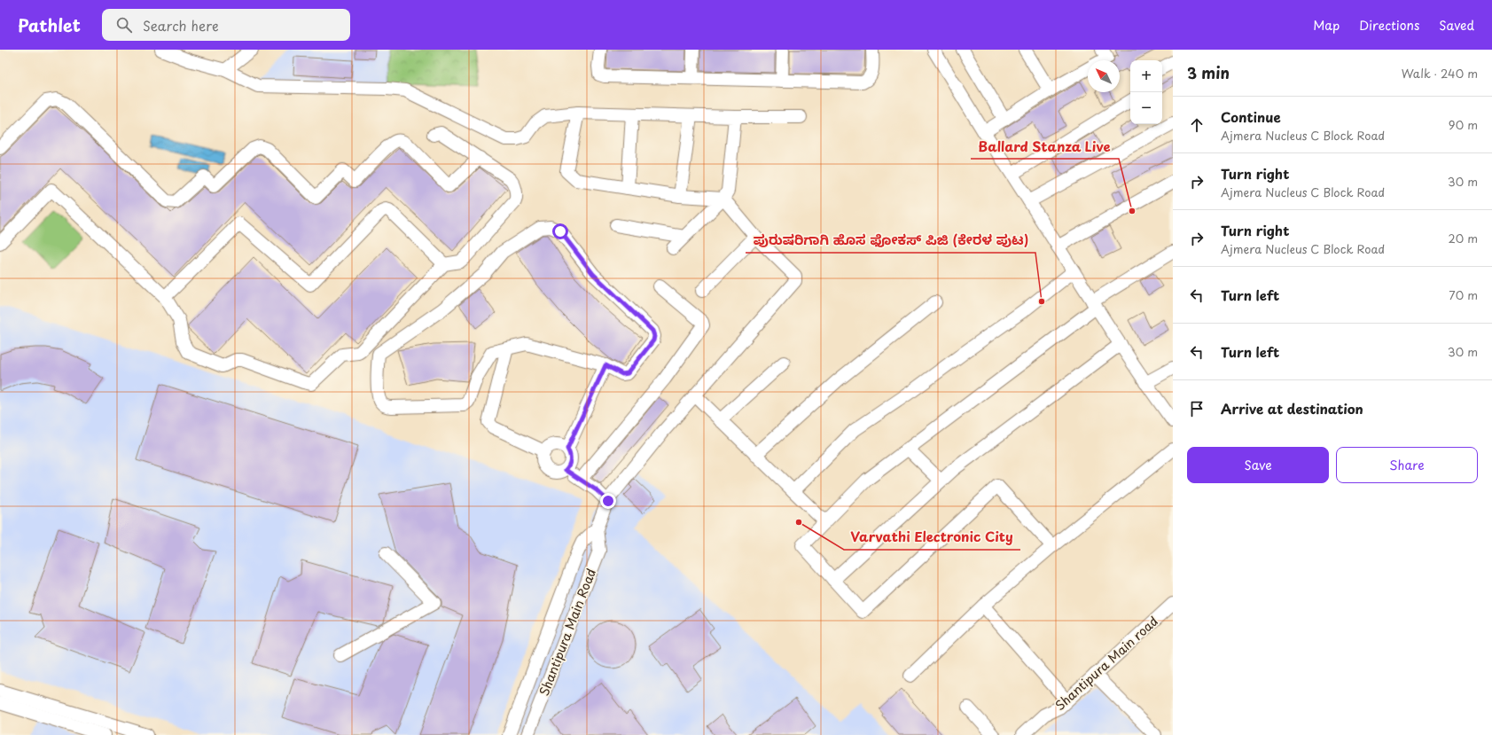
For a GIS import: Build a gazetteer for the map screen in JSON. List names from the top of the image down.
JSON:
{
  "streets": {
    "street": ["Shantipura Main Road", "Shantipura Main road"]
  },
  "crossings": [
    ["Shantipura Main Road", "Shantipura Main road"]
  ],
  "places": ["Ballard Stanza Live", "ಪುರುಷರಿಗಾಗಿ ಹೊಸ ಫೋಕಸ್ ಪಿಜಿ (ಕೇರಳ ಪುಟ)", "Varvathi Electronic City"],
  "north": "top left",
  "page": {
    "header": "Pathlet",
    "search": "Search here",
    "nav": ["Map", "Directions", "Saved"],
    "heading": ["3 min", "Walk · 240 m"],
    "map_buttons": ["+", "−"],
    "list": [
      ["Continue", "Ajmera Nucleus C Block Road", "90 m"],
      ["Turn right", "Ajmera Nucleus C Block Road", "30 m"],
      ["Turn right", "Ajmera Nucleus C Block Road", "20 m"],
      ["Turn left", "70 m"],
      ["Turn left", "30 m"],
      "Arrive at destination"
    ],
    "buttons": ["Save", "Share"]
  }
}
